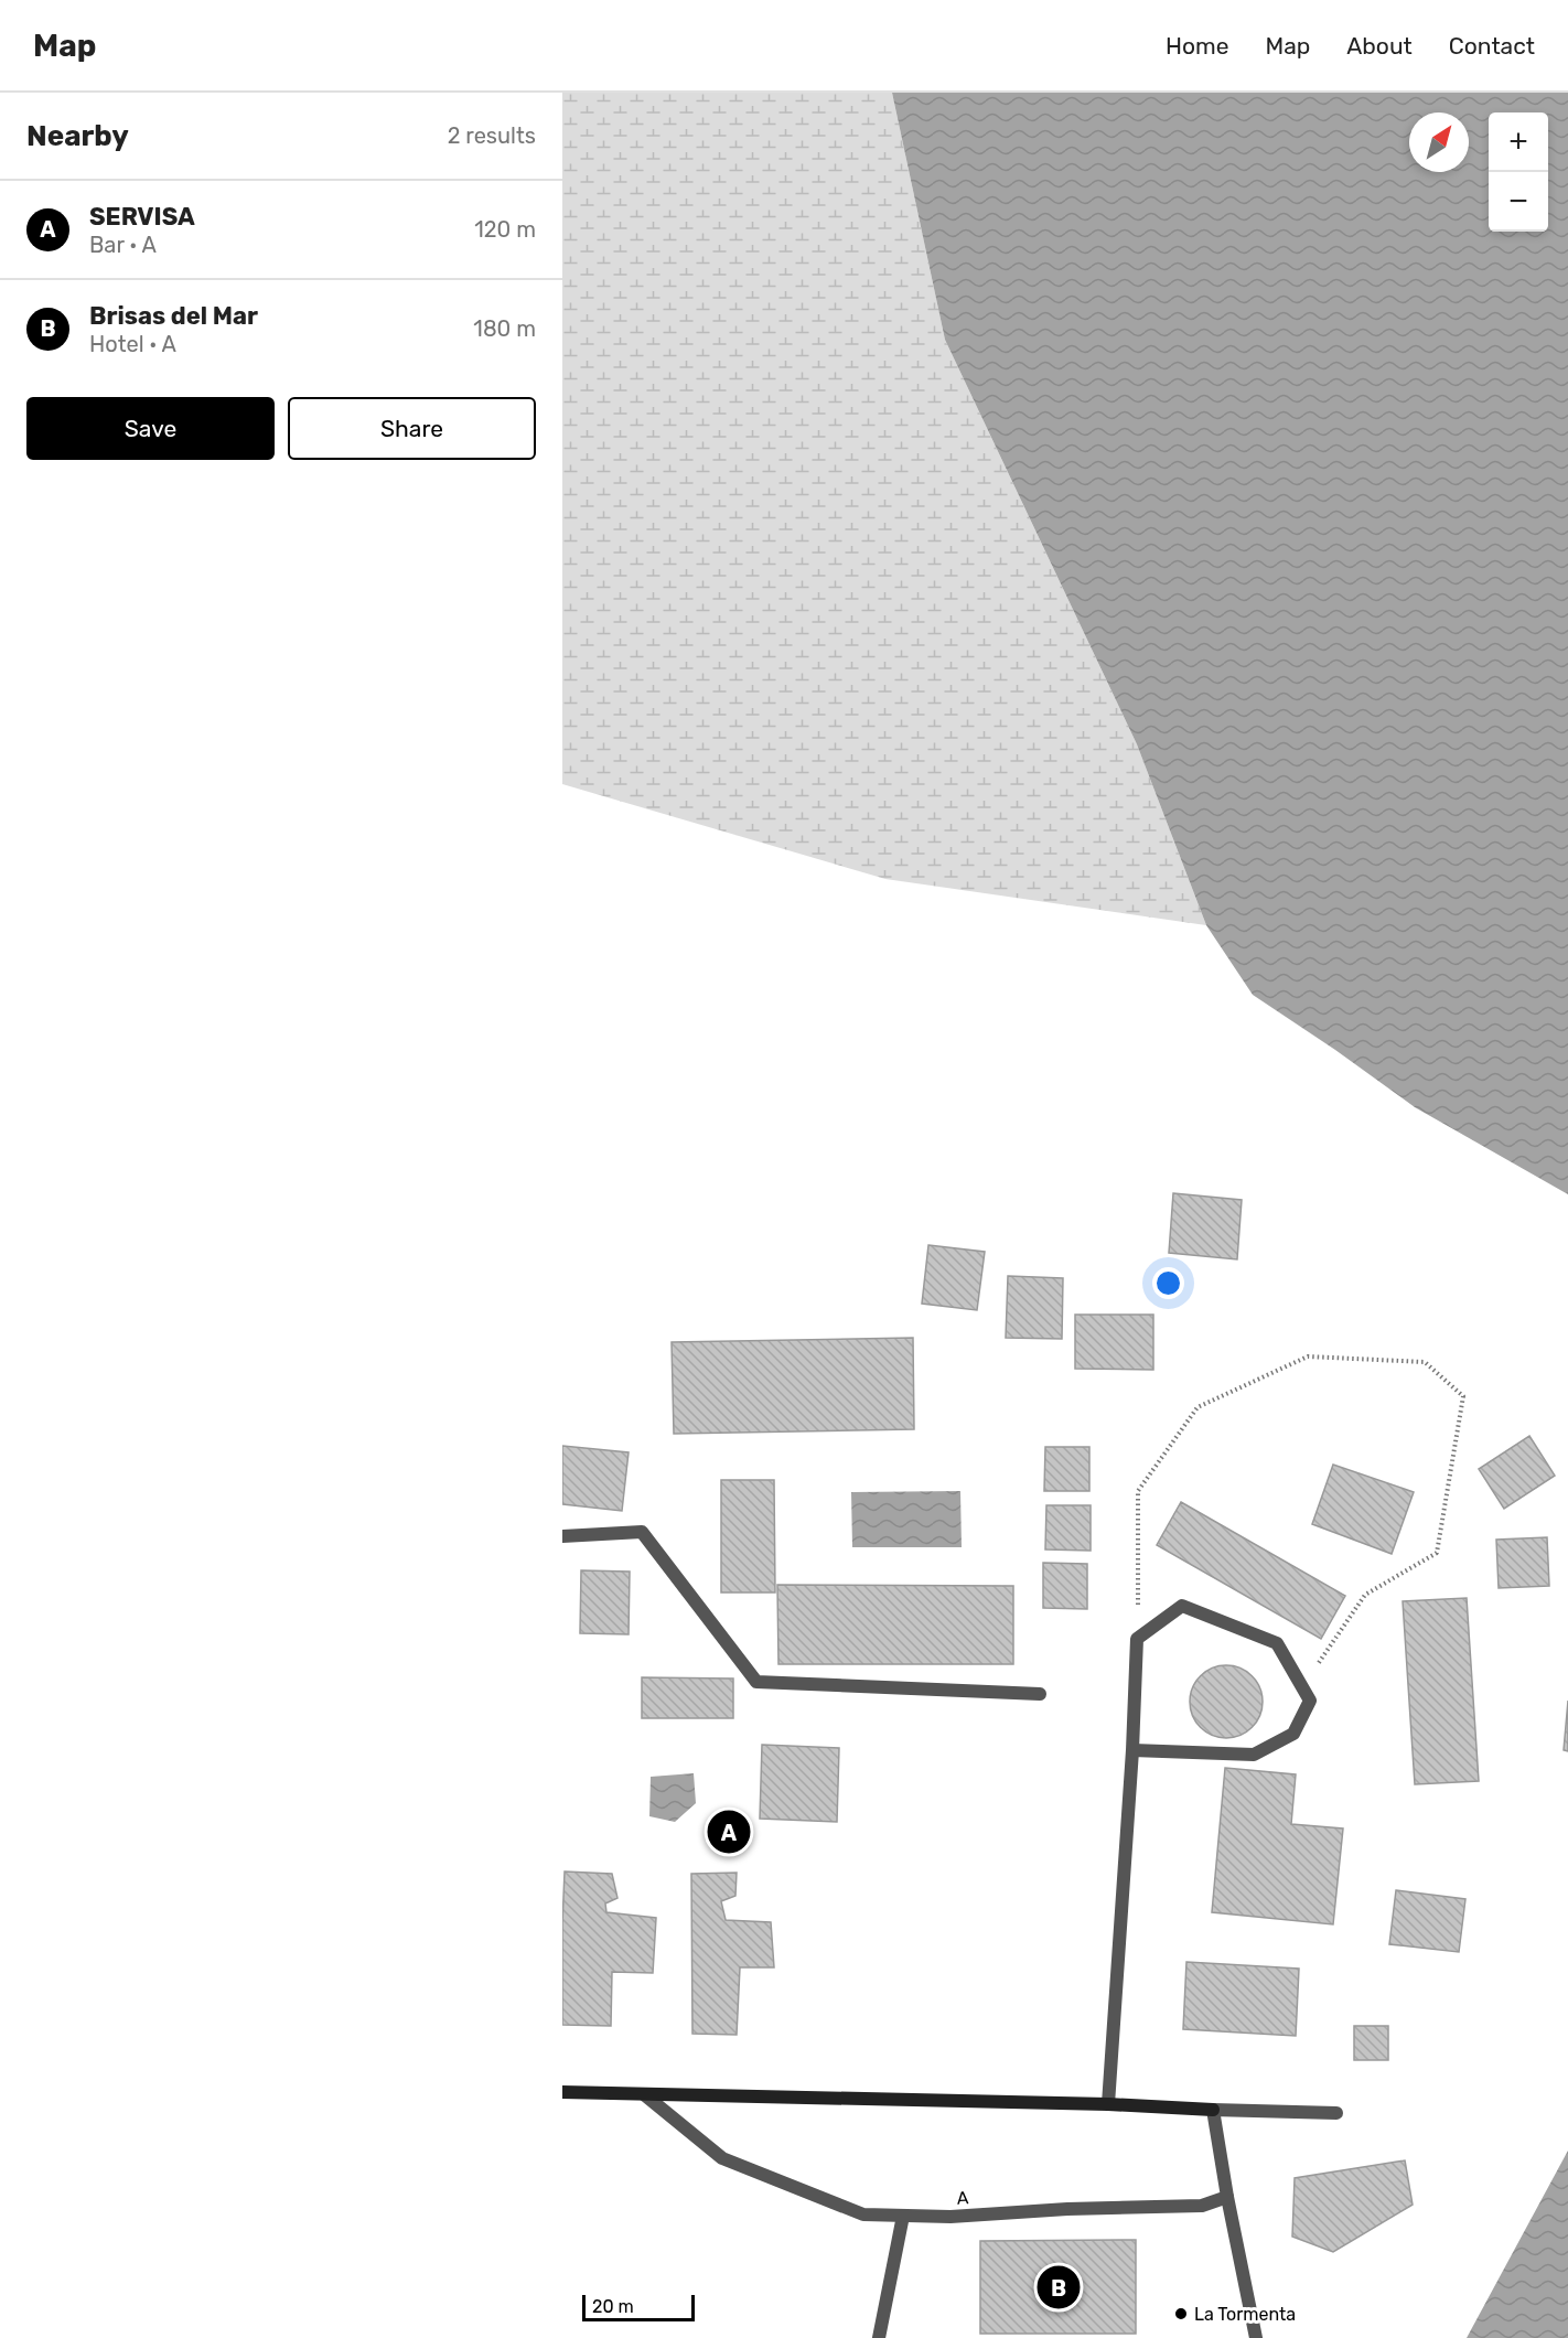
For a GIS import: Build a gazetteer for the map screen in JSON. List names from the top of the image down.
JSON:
{
  "streets": {
    "street": ["A"]
  },
  "places": ["La Tormenta"],
  "scale_bar": "20 m",
  "north": "top right",
  "page": {
    "header": "Map",
    "nav": [
      "Home",
      "Map",
      "About",
      "Contact"
    ],
    "heading": ["Nearby", "2 results"],
    "map_buttons": ["+", "−"],
    "list": [
      {
        "mark": "A",
        "name": "SERVISA",
        "note": "Bar · A",
        "value": "120 m"
      },
      {
        "mark": "B",
        "name": "Brisas del Mar",
        "note": "Hotel · A",
        "value": "180 m"
      }
    ],
    "buttons": ["Save", "Share"],
    "pins": ["A", "B"],
    "scale": "20 m"
  }
}
